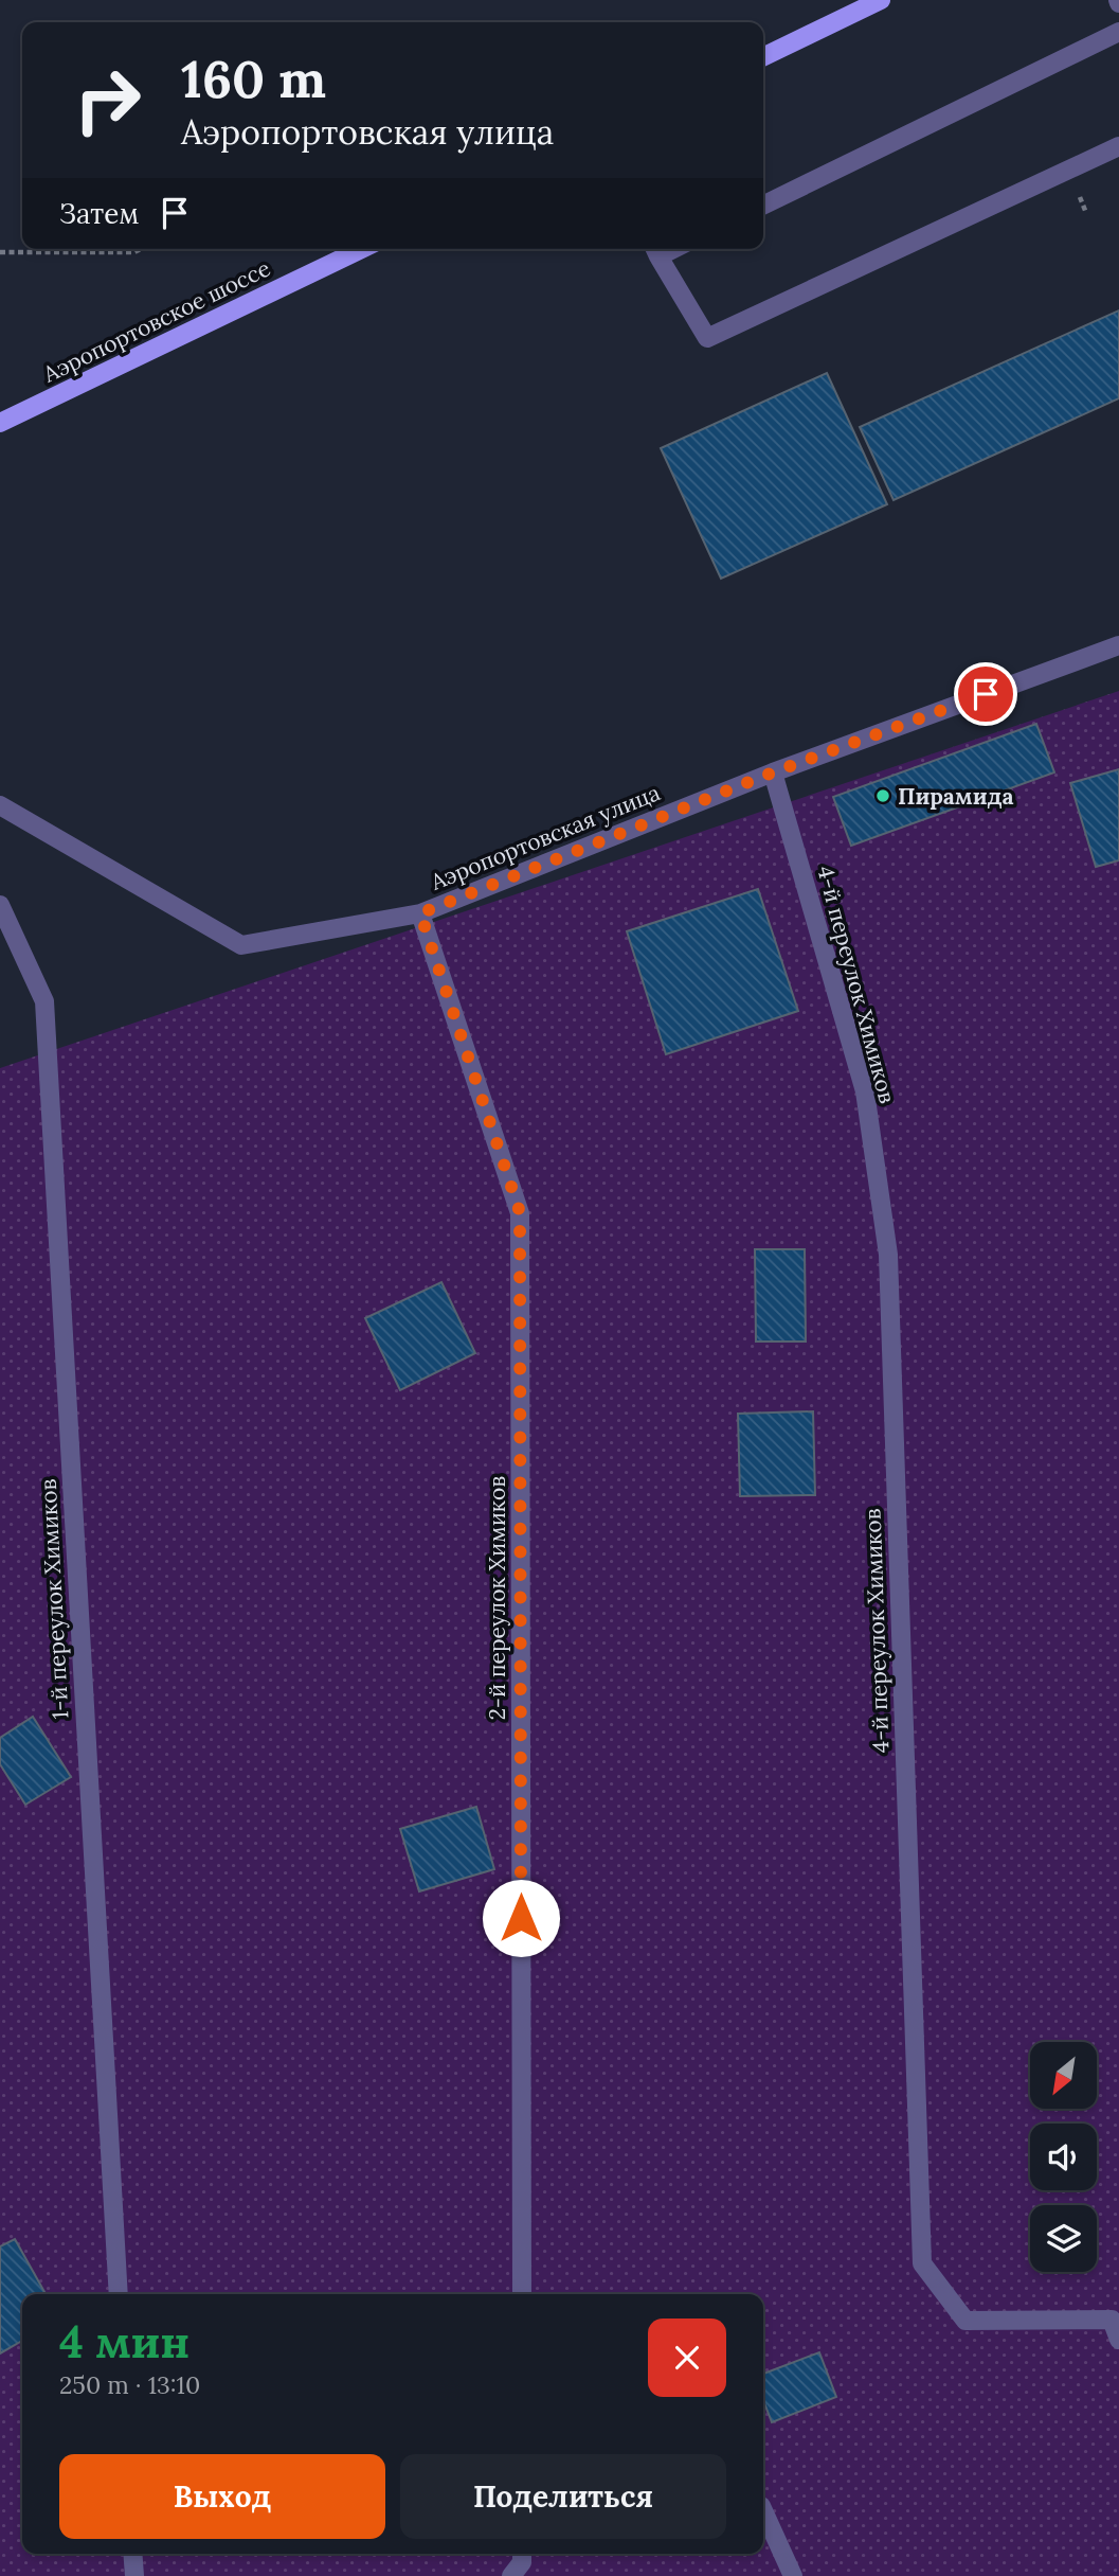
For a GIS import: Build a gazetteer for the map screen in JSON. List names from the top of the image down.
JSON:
{
  "streets": {
    "main road": ["Аэропортовское шоссе"],
    "street": [
      "Аэропортовская улица",
      "4-й переулок Химиков",
      "2-й переулок Химиков",
      "1-й переулок Химиков"
    ]
  },
  "crossings": [
    ["Аэропортовская улица", "4-й переулок Химиков"],
    ["Аэропортовская улица", "2-й переулок Химиков"]
  ],
  "places": ["Пирамида"],
  "north": "bottom left",
  "page": {
    "turn": ["160 m", "Аэропортовская улица"],
    "then": "Затем",
    "heading": ["4 мин", "250 m · 13:10"],
    "buttons": ["Выход", "Поделиться"]
  }
}
